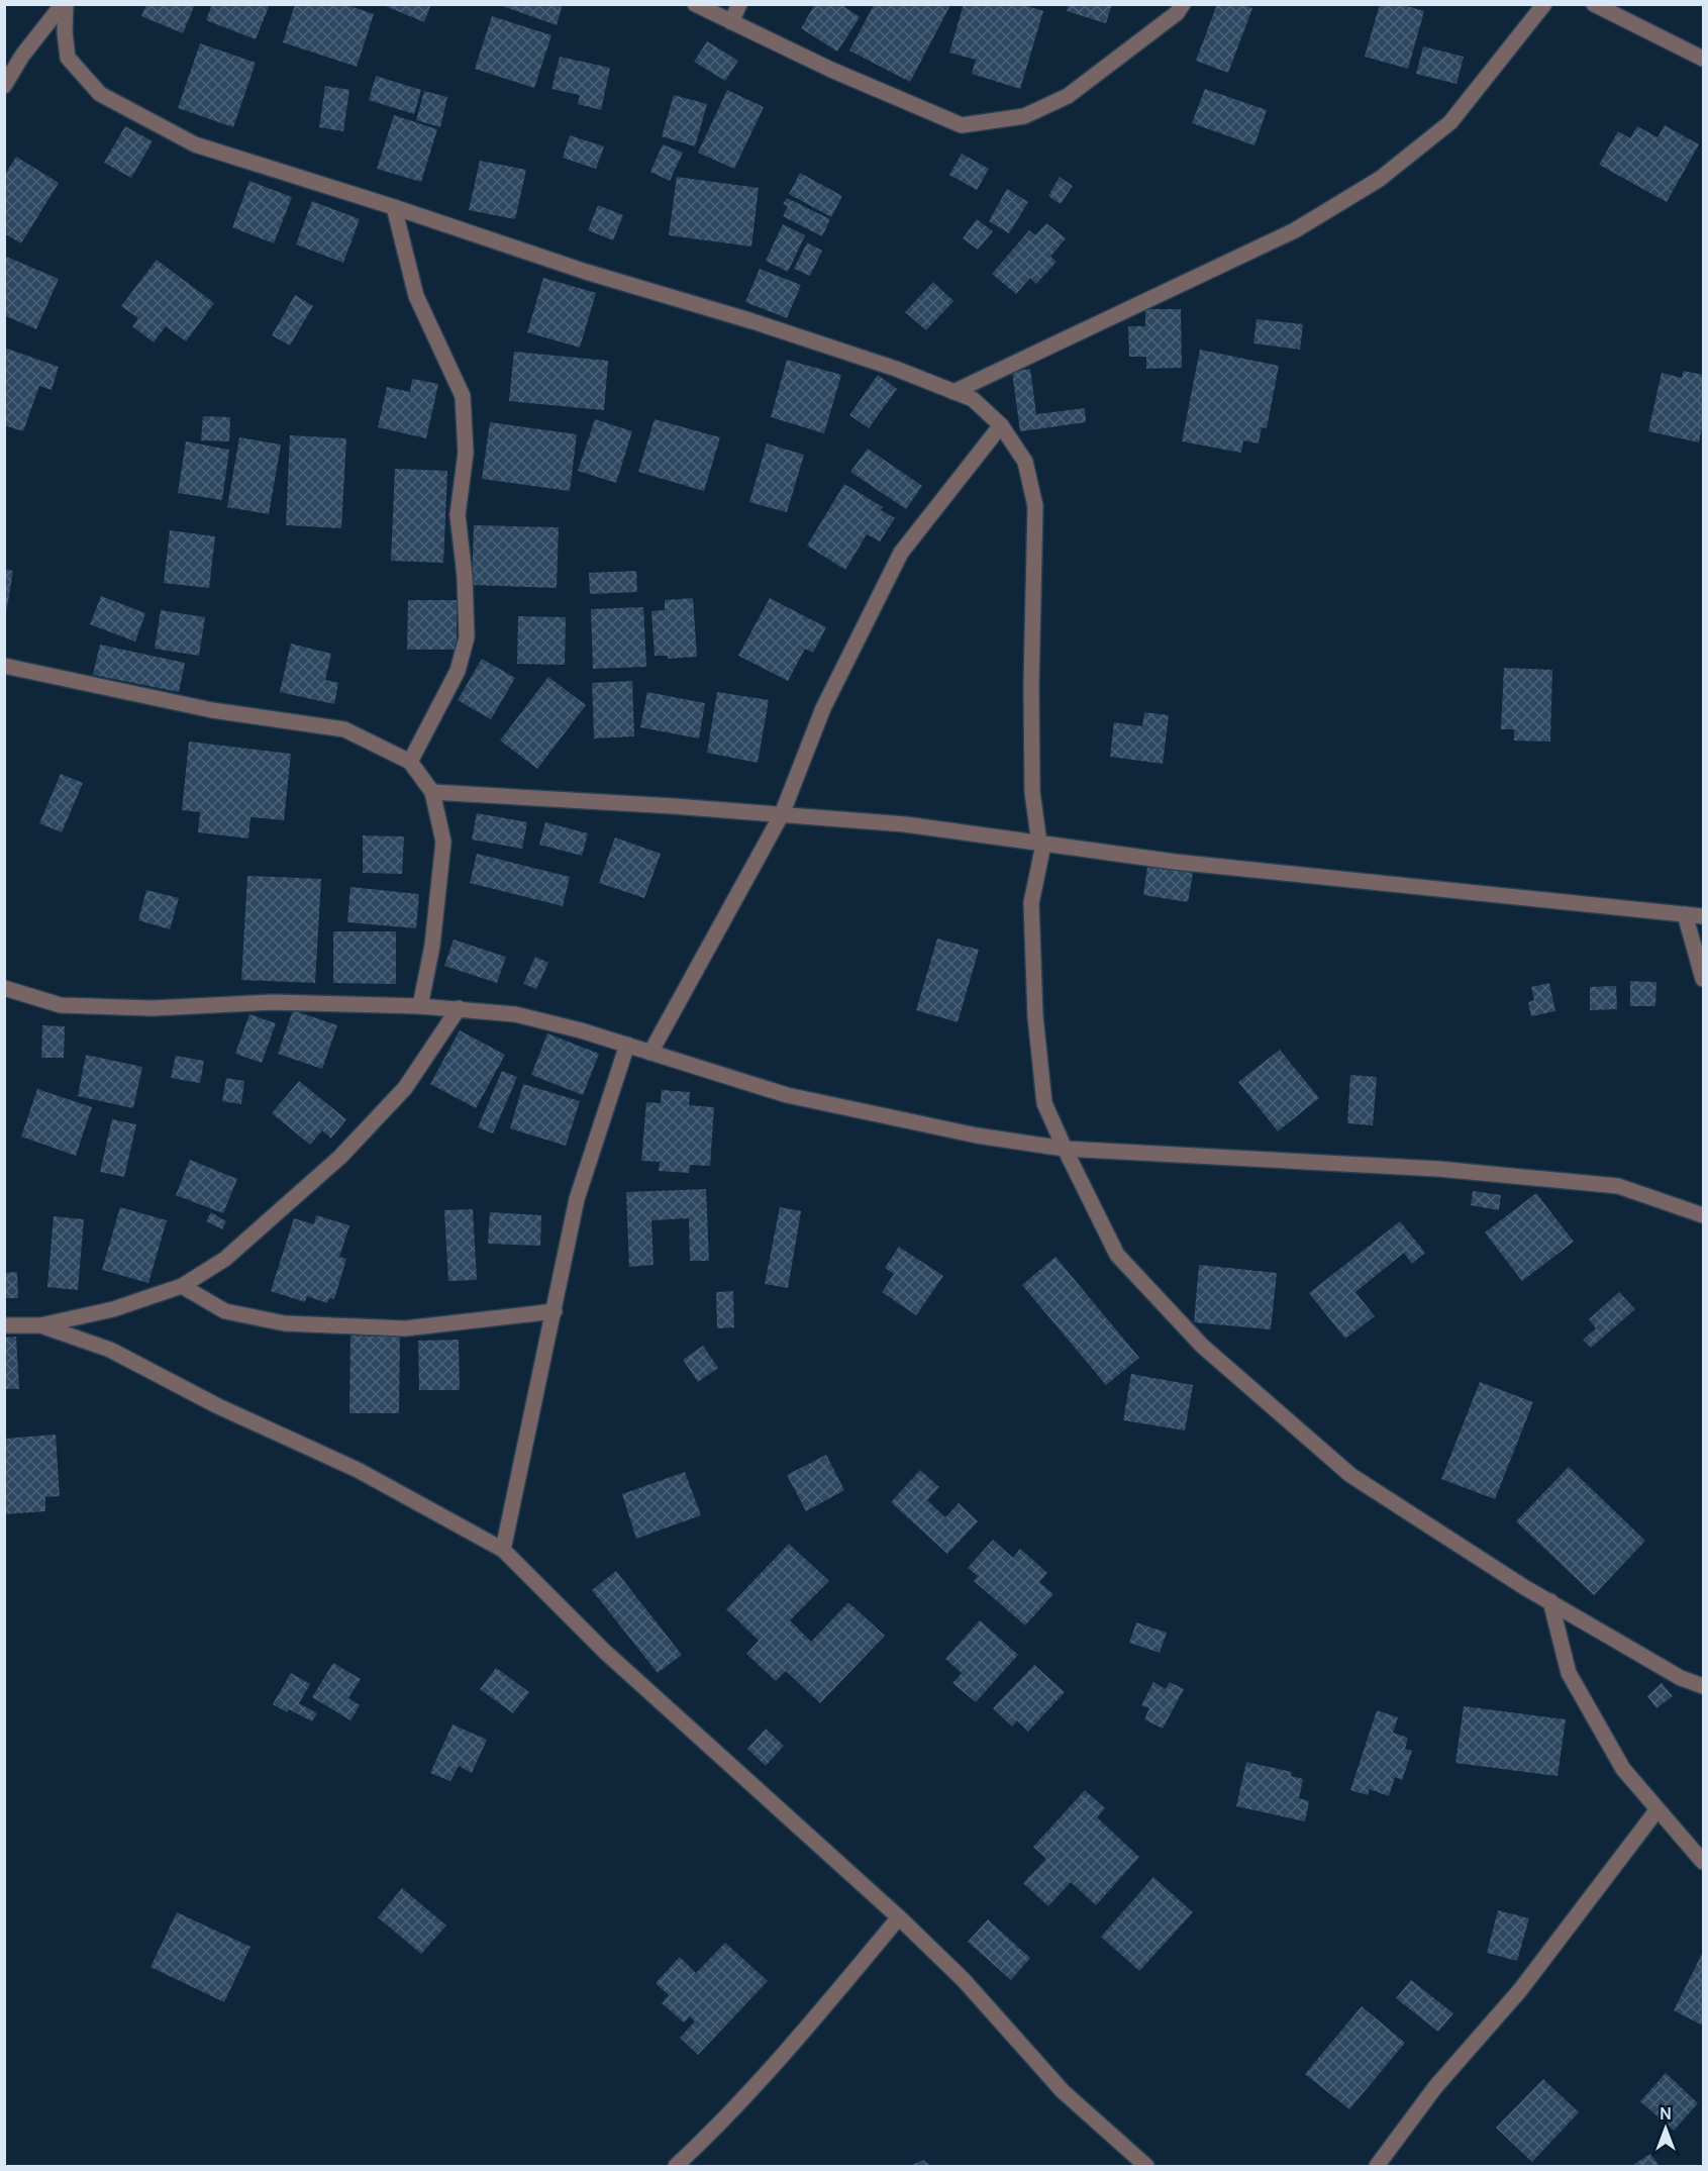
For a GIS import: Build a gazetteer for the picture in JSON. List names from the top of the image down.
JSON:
{
  "north": "top"
}
